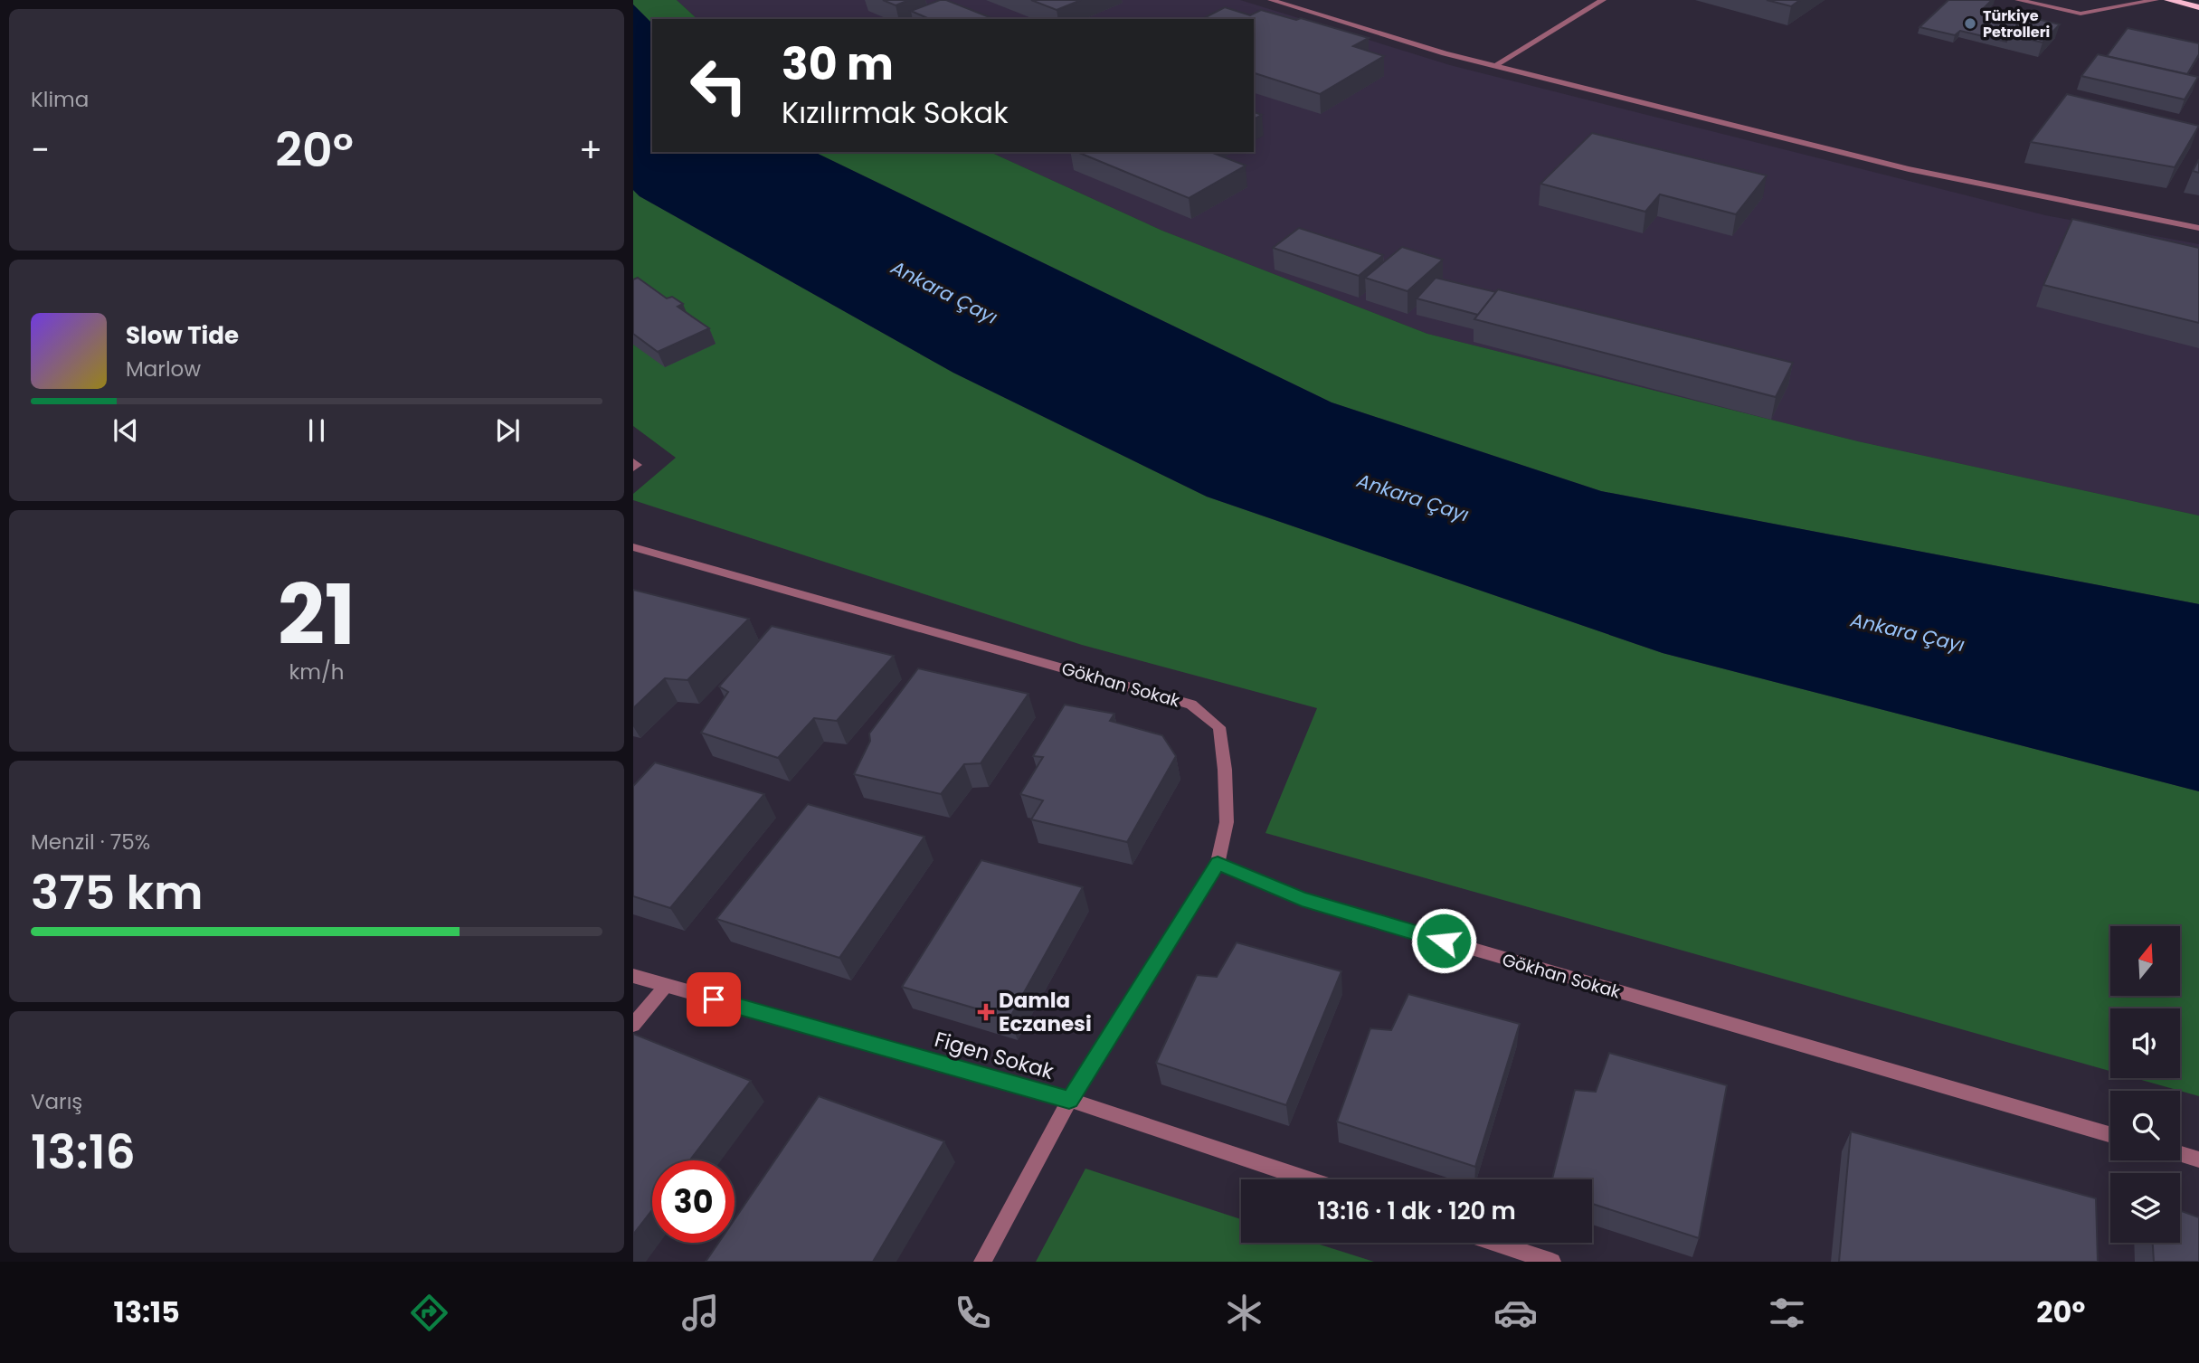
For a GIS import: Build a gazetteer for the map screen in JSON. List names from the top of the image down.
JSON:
{
  "streets": {
    "street": ["Gökhan Sokak", "Figen Sokak"]
  },
  "water": ["Ankara Çayı"],
  "places": {
    "other": ["Türkiye Petrolleri"],
    "health": ["Damla Eczanesi"]
  },
  "north": "top",
  "page": {
    "tile": [
      "Klima",
      ["21", "km/h"],
      ["Menzil · 75%", "375 km"],
      ["Varış", "13:16"]
    ],
    "turn": ["30 m", "Kızılırmak Sokak"],
    "heat": ["−", "20°", "+"],
    "song": ["Slow Tide", "Marlow"],
    "limit": "30",
    "trip": "13:16 · 1 dk · 120 m",
    "tabs": ["13:15", "20°"]
  }
}
